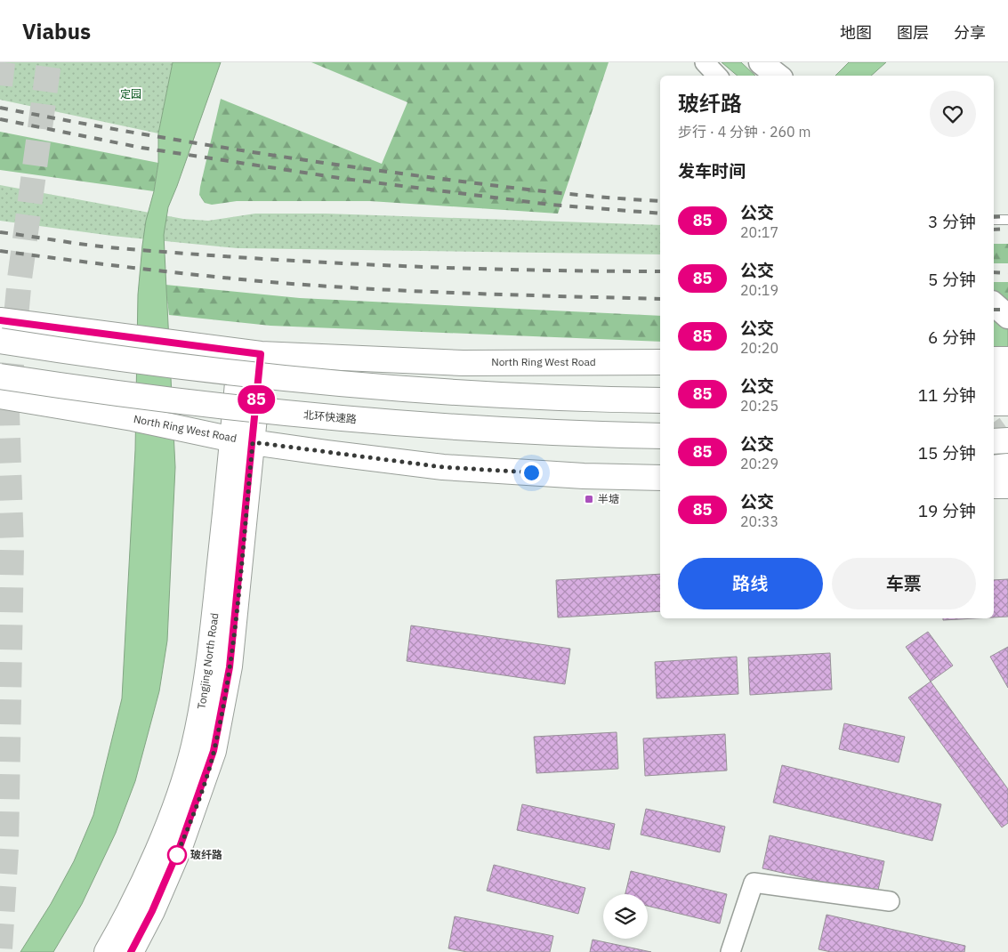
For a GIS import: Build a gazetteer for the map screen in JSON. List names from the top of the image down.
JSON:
{
  "streets": {
    "main road": ["North Ring West Road", "北环快速路", "Tongjing North Road"]
  },
  "crossings": [
    ["North Ring West Road", "Tongjing North Road"]
  ],
  "parks": ["定园"],
  "places": {
    "transit": ["半塘"],
    "other": ["玻纤路"]
  },
  "lines": ["bus line 85"],
  "page": {
    "header": "Viabus",
    "nav": ["地图", "图层", "分享"],
    "on_map": "85",
    "heading": [
      ["玻纤路", "步行 · 4 分钟 · 260 m"],
      "发车时间"
    ],
    "list": [
      {
        "mark": "85",
        "name": "公交",
        "note": "20:17",
        "value": "3 分钟"
      },
      {
        "mark": "85",
        "name": "公交",
        "note": "20:19",
        "value": "5 分钟"
      },
      {
        "mark": "85",
        "name": "公交",
        "note": "20:20",
        "value": "6 分钟"
      },
      {
        "mark": "85",
        "name": "公交",
        "note": "20:25",
        "value": "11 分钟"
      },
      {
        "mark": "85",
        "name": "公交",
        "note": "20:29",
        "value": "15 分钟"
      },
      {
        "mark": "85",
        "name": "公交",
        "note": "20:33",
        "value": "19 分钟"
      }
    ],
    "buttons": ["路线", "车票"]
  }
}
